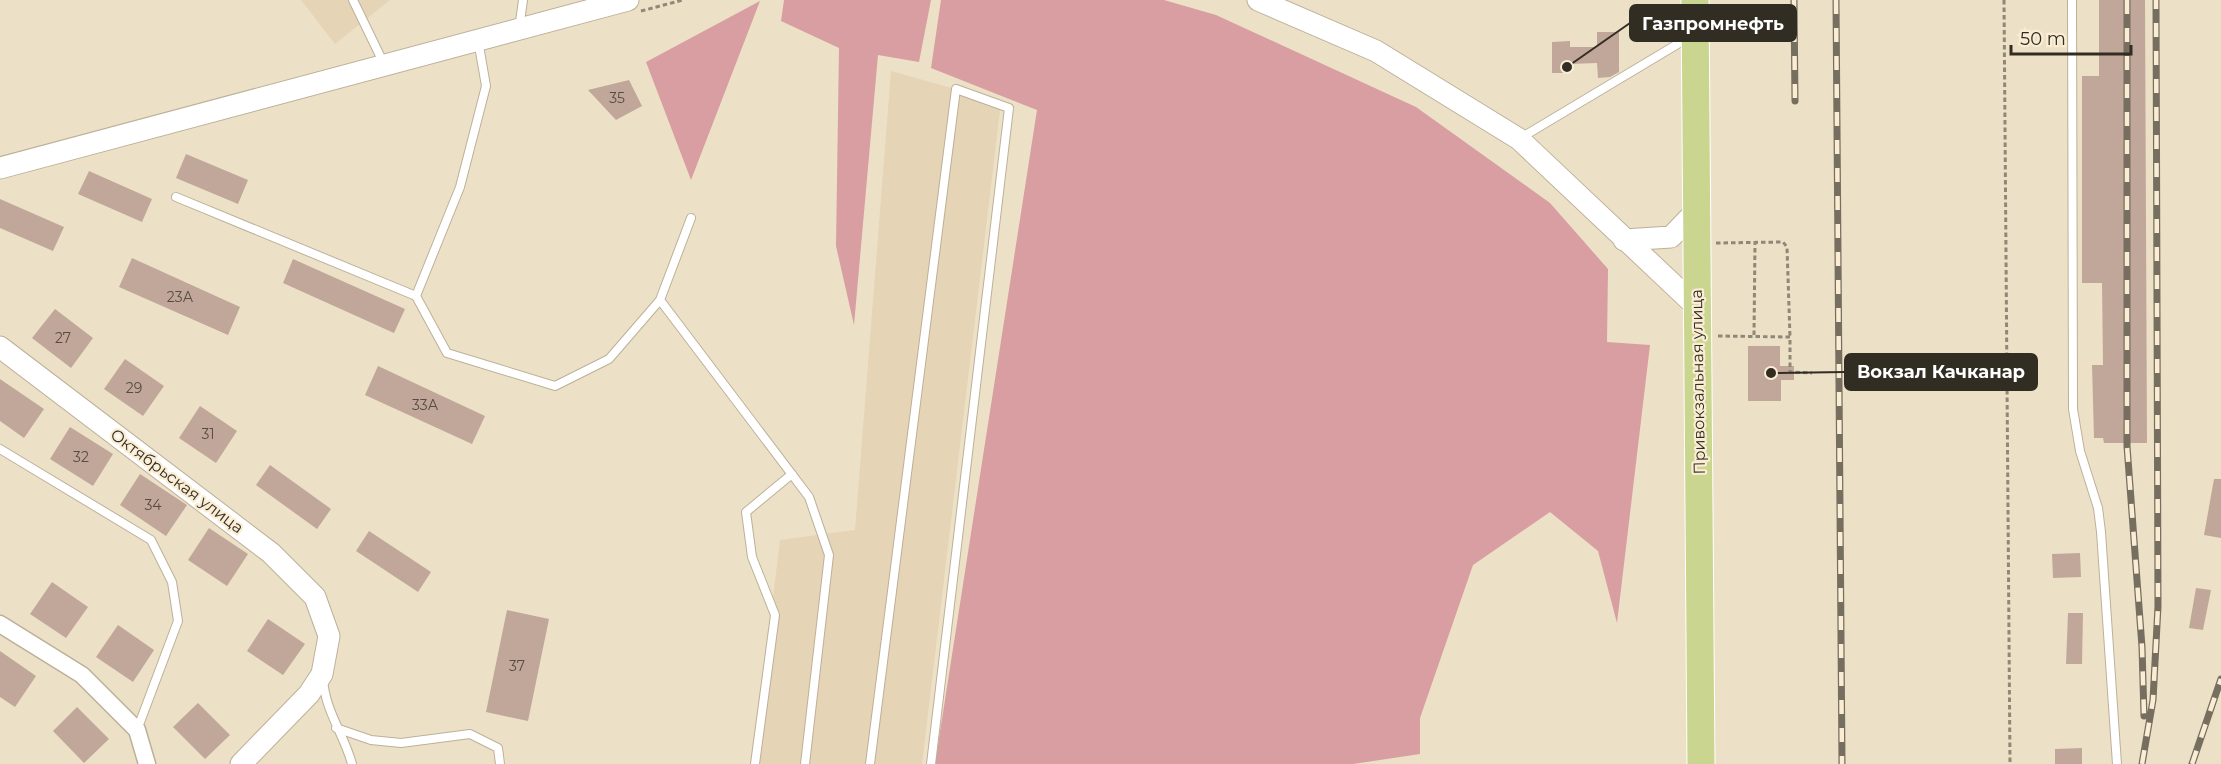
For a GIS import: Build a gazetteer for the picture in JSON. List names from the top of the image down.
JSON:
{
  "streets": {
    "main road": ["Привокзальная улица"],
    "street": ["Октябрьская улица"]
  },
  "places": ["Газпромнефть", "Вокзал Качканар"],
  "house_numbers": [
    "35",
    "23А",
    "27",
    "29",
    "33А",
    "31",
    "32",
    "34",
    "37"
  ],
  "scale_bar": "50 m"
}
